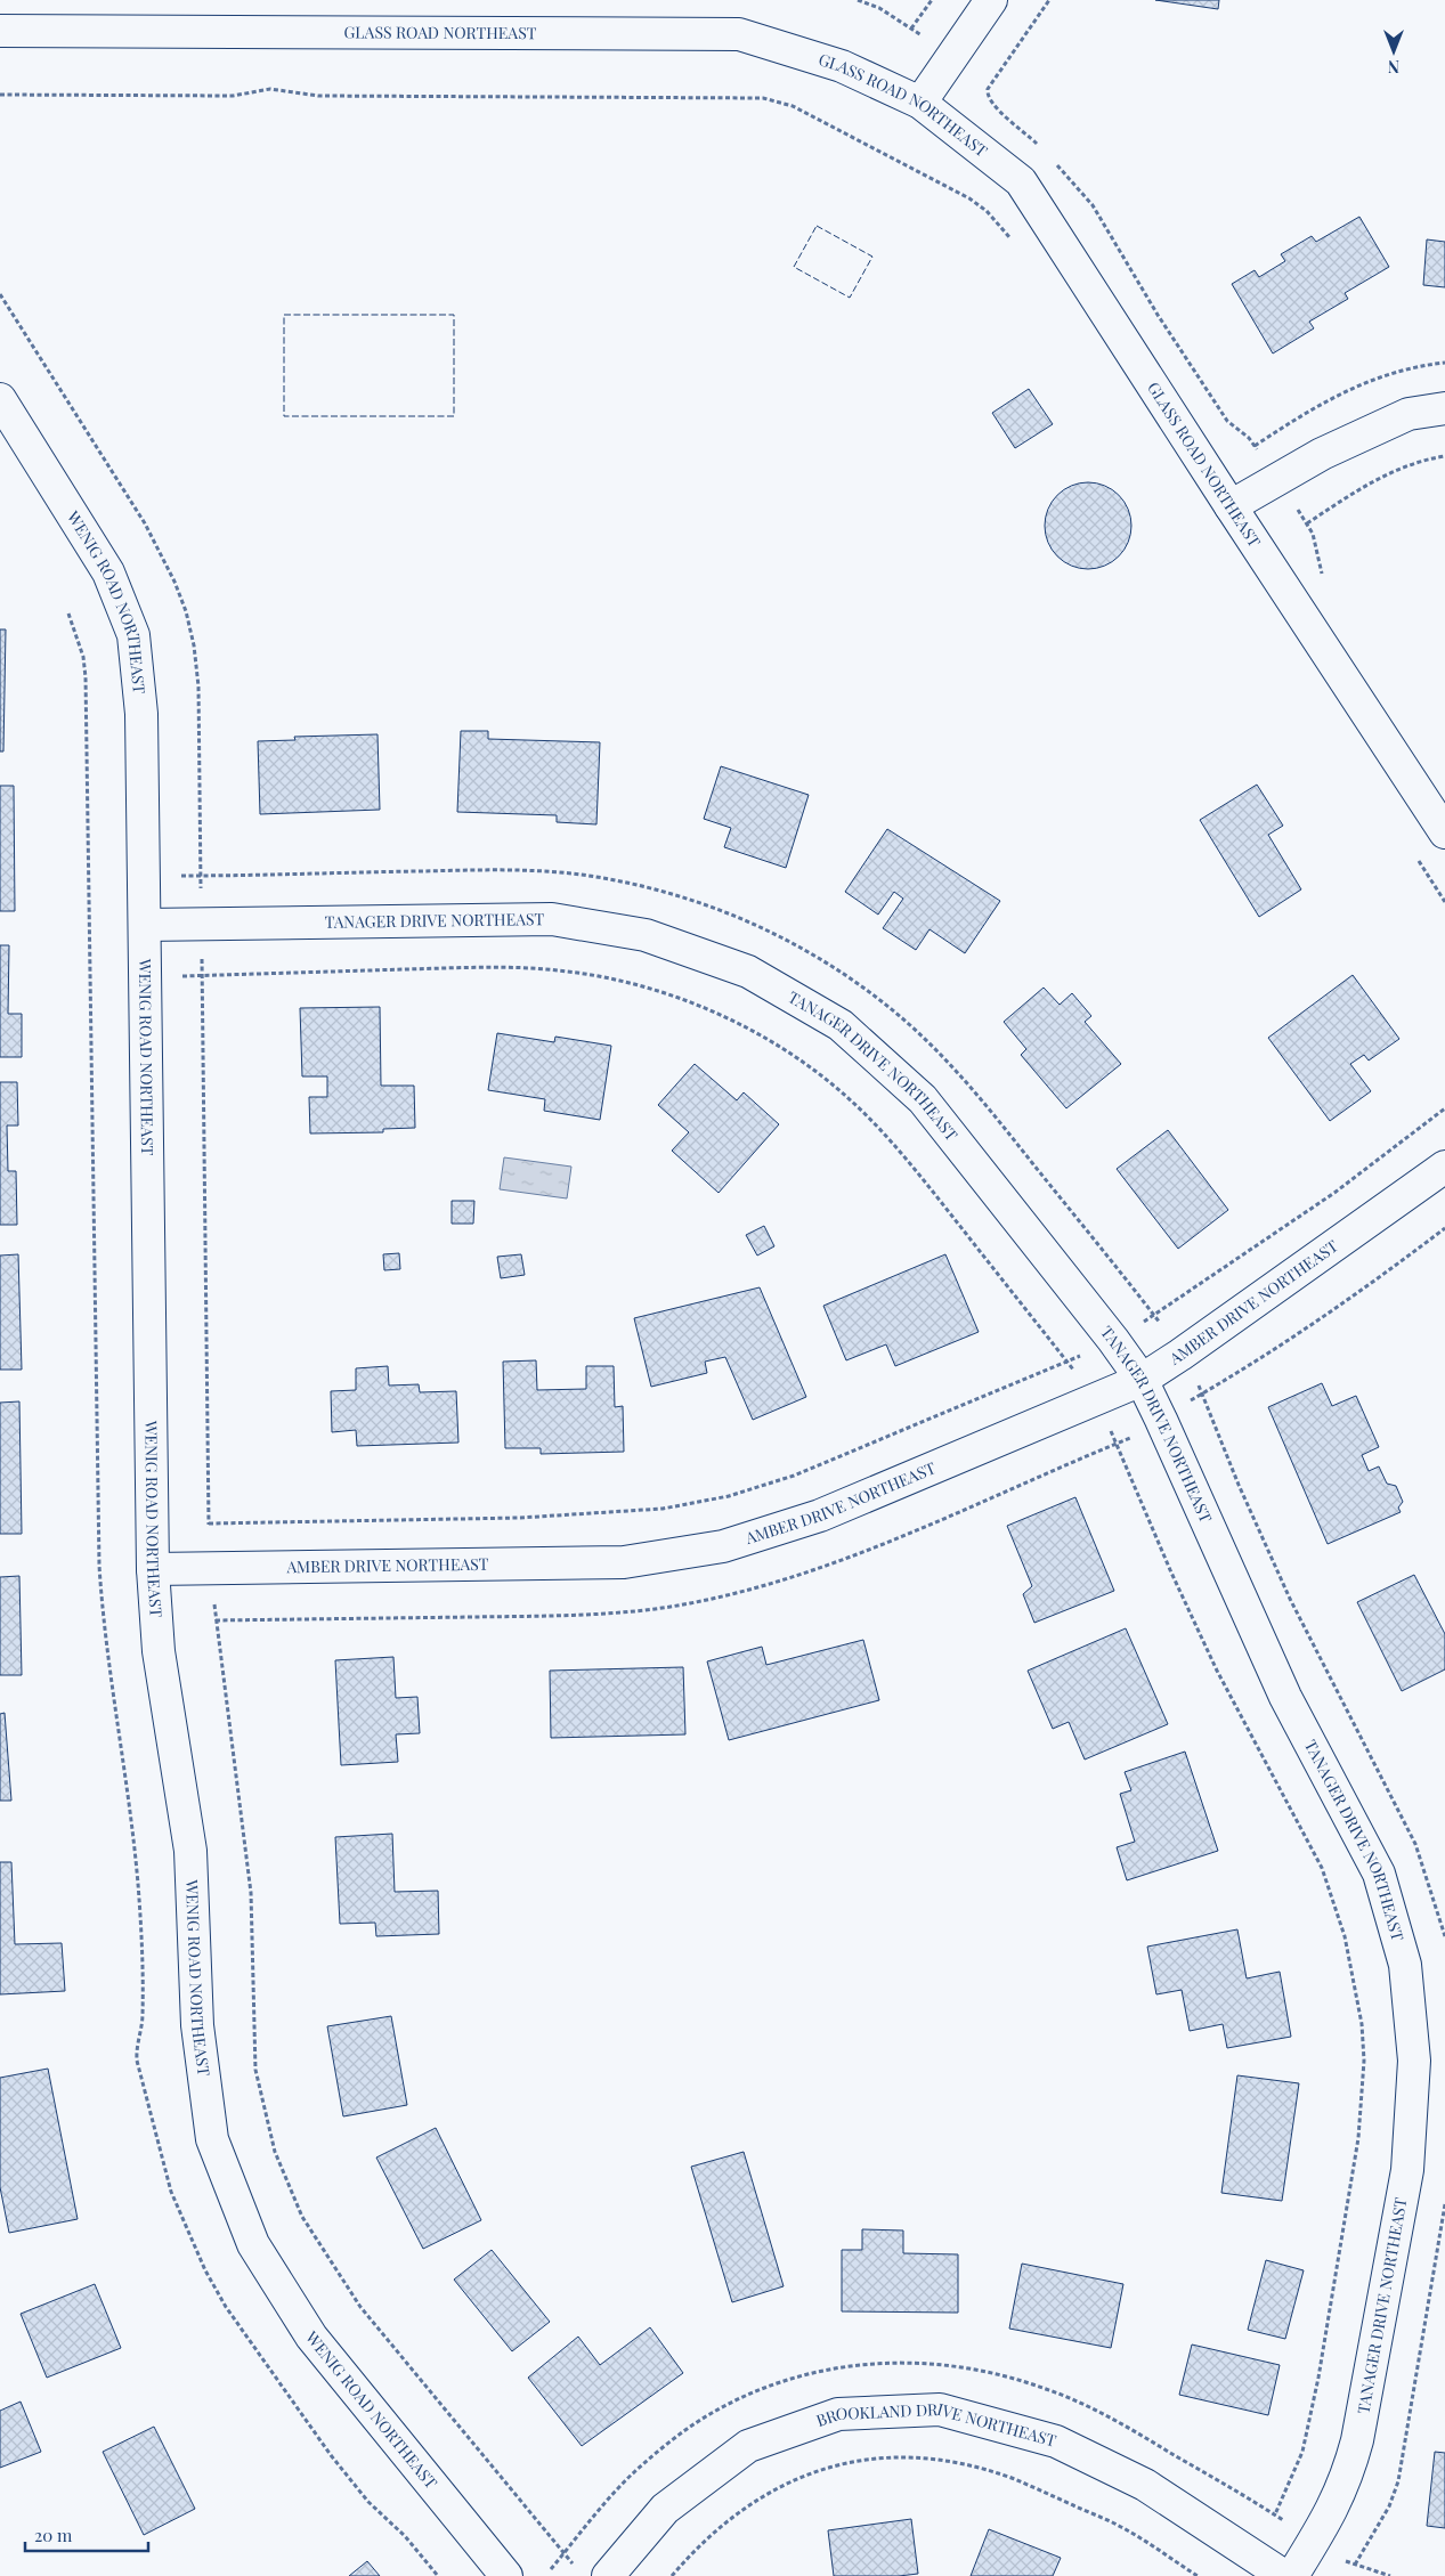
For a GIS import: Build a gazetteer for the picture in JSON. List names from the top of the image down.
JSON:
{
  "streets": {
    "street": [
      "GLASS ROAD NORTHEAST",
      "WENIG ROAD NORTHEAST",
      "TANAGER DRIVE NORTHEAST",
      "AMBER DRIVE NORTHEAST",
      "BROOKLAND DRIVE NORTHEAST"
    ]
  },
  "crossings": [
    ["WENIG ROAD NORTHEAST", "TANAGER DRIVE NORTHEAST"],
    ["WENIG ROAD NORTHEAST", "AMBER DRIVE NORTHEAST"],
    ["TANAGER DRIVE NORTHEAST", "AMBER DRIVE NORTHEAST"]
  ],
  "scale_bar": "20 m",
  "north": "bottom"
}
